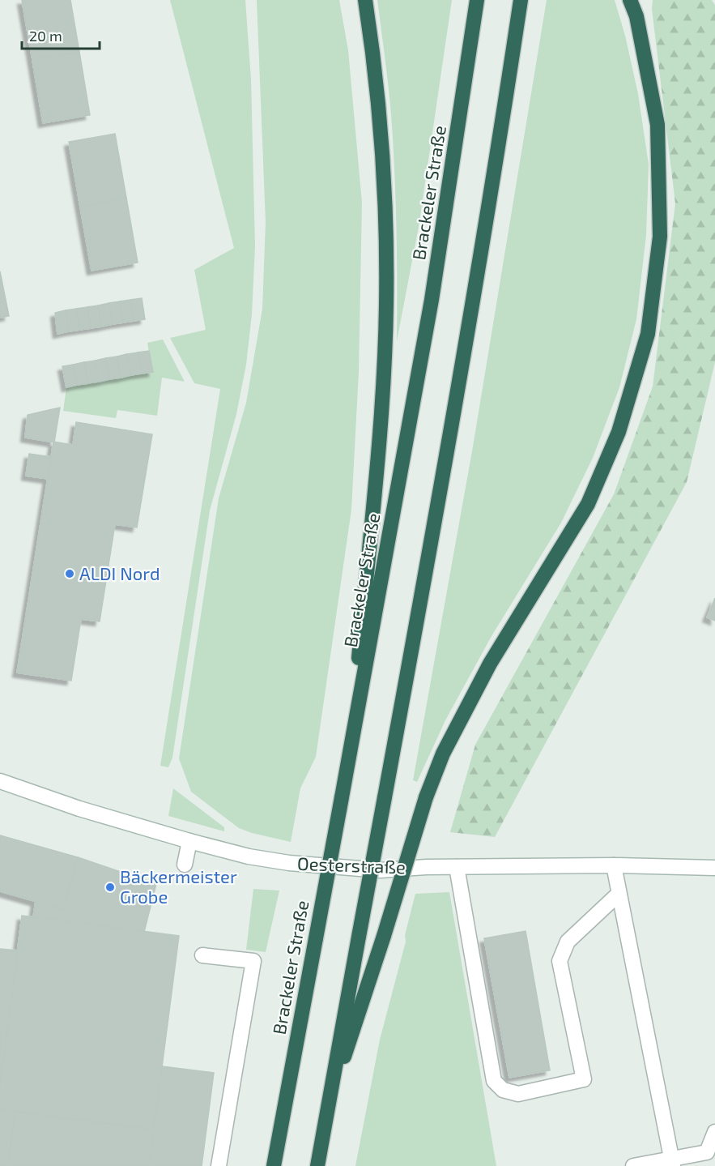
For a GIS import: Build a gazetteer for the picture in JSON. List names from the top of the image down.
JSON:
{
  "streets": {
    "highway": ["Brackeler Straße"],
    "street": ["Oesterstraße"]
  },
  "places": ["ALDI Nord", "Bäckermeister Grobe"],
  "scale_bar": "20 m"
}
